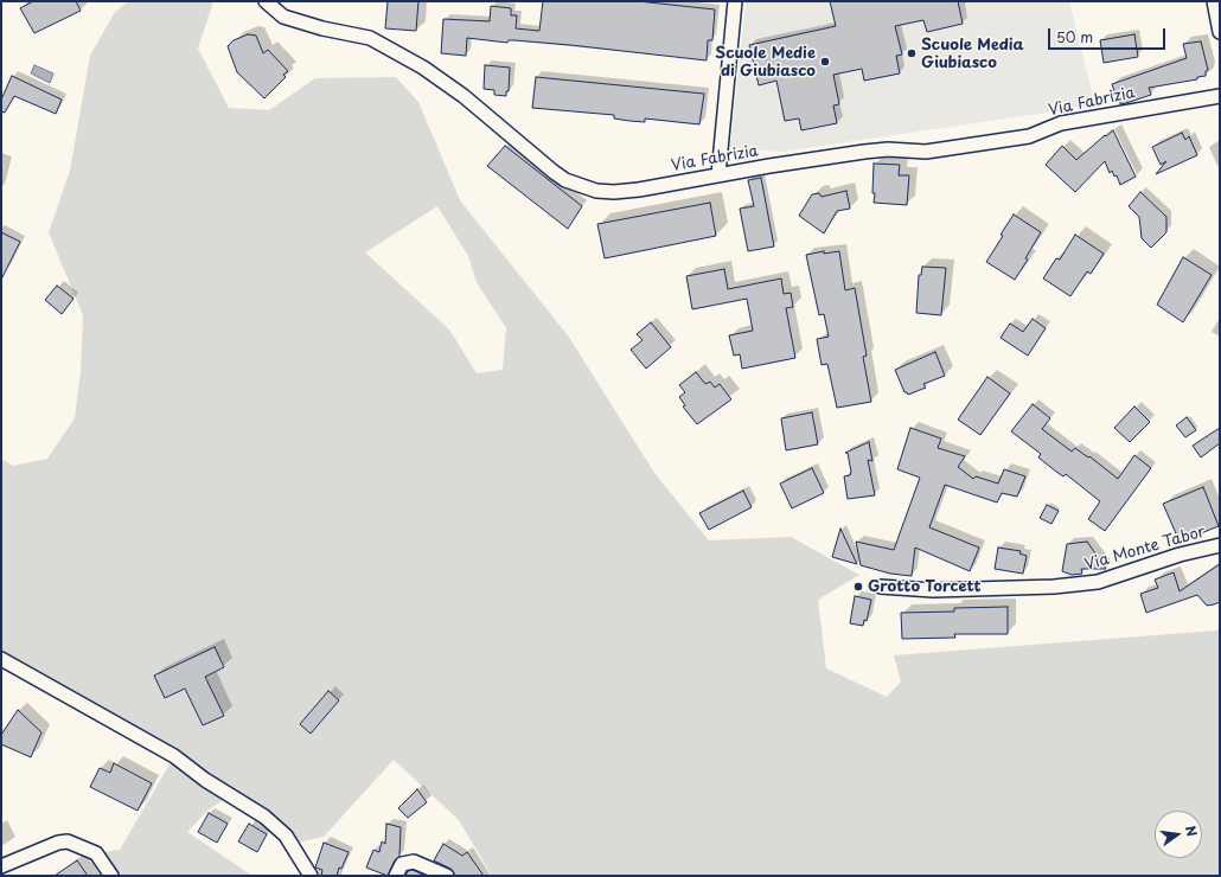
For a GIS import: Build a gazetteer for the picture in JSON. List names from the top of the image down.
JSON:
{
  "streets": {
    "street": ["Via Fabrizia", "Via Monte Tabor"]
  },
  "places": ["Scuole Media Giubiasco", "Scuole Medie di Giubiasco", "Grotto Torcett"],
  "scale_bar": "50 m",
  "north": "right"
}
